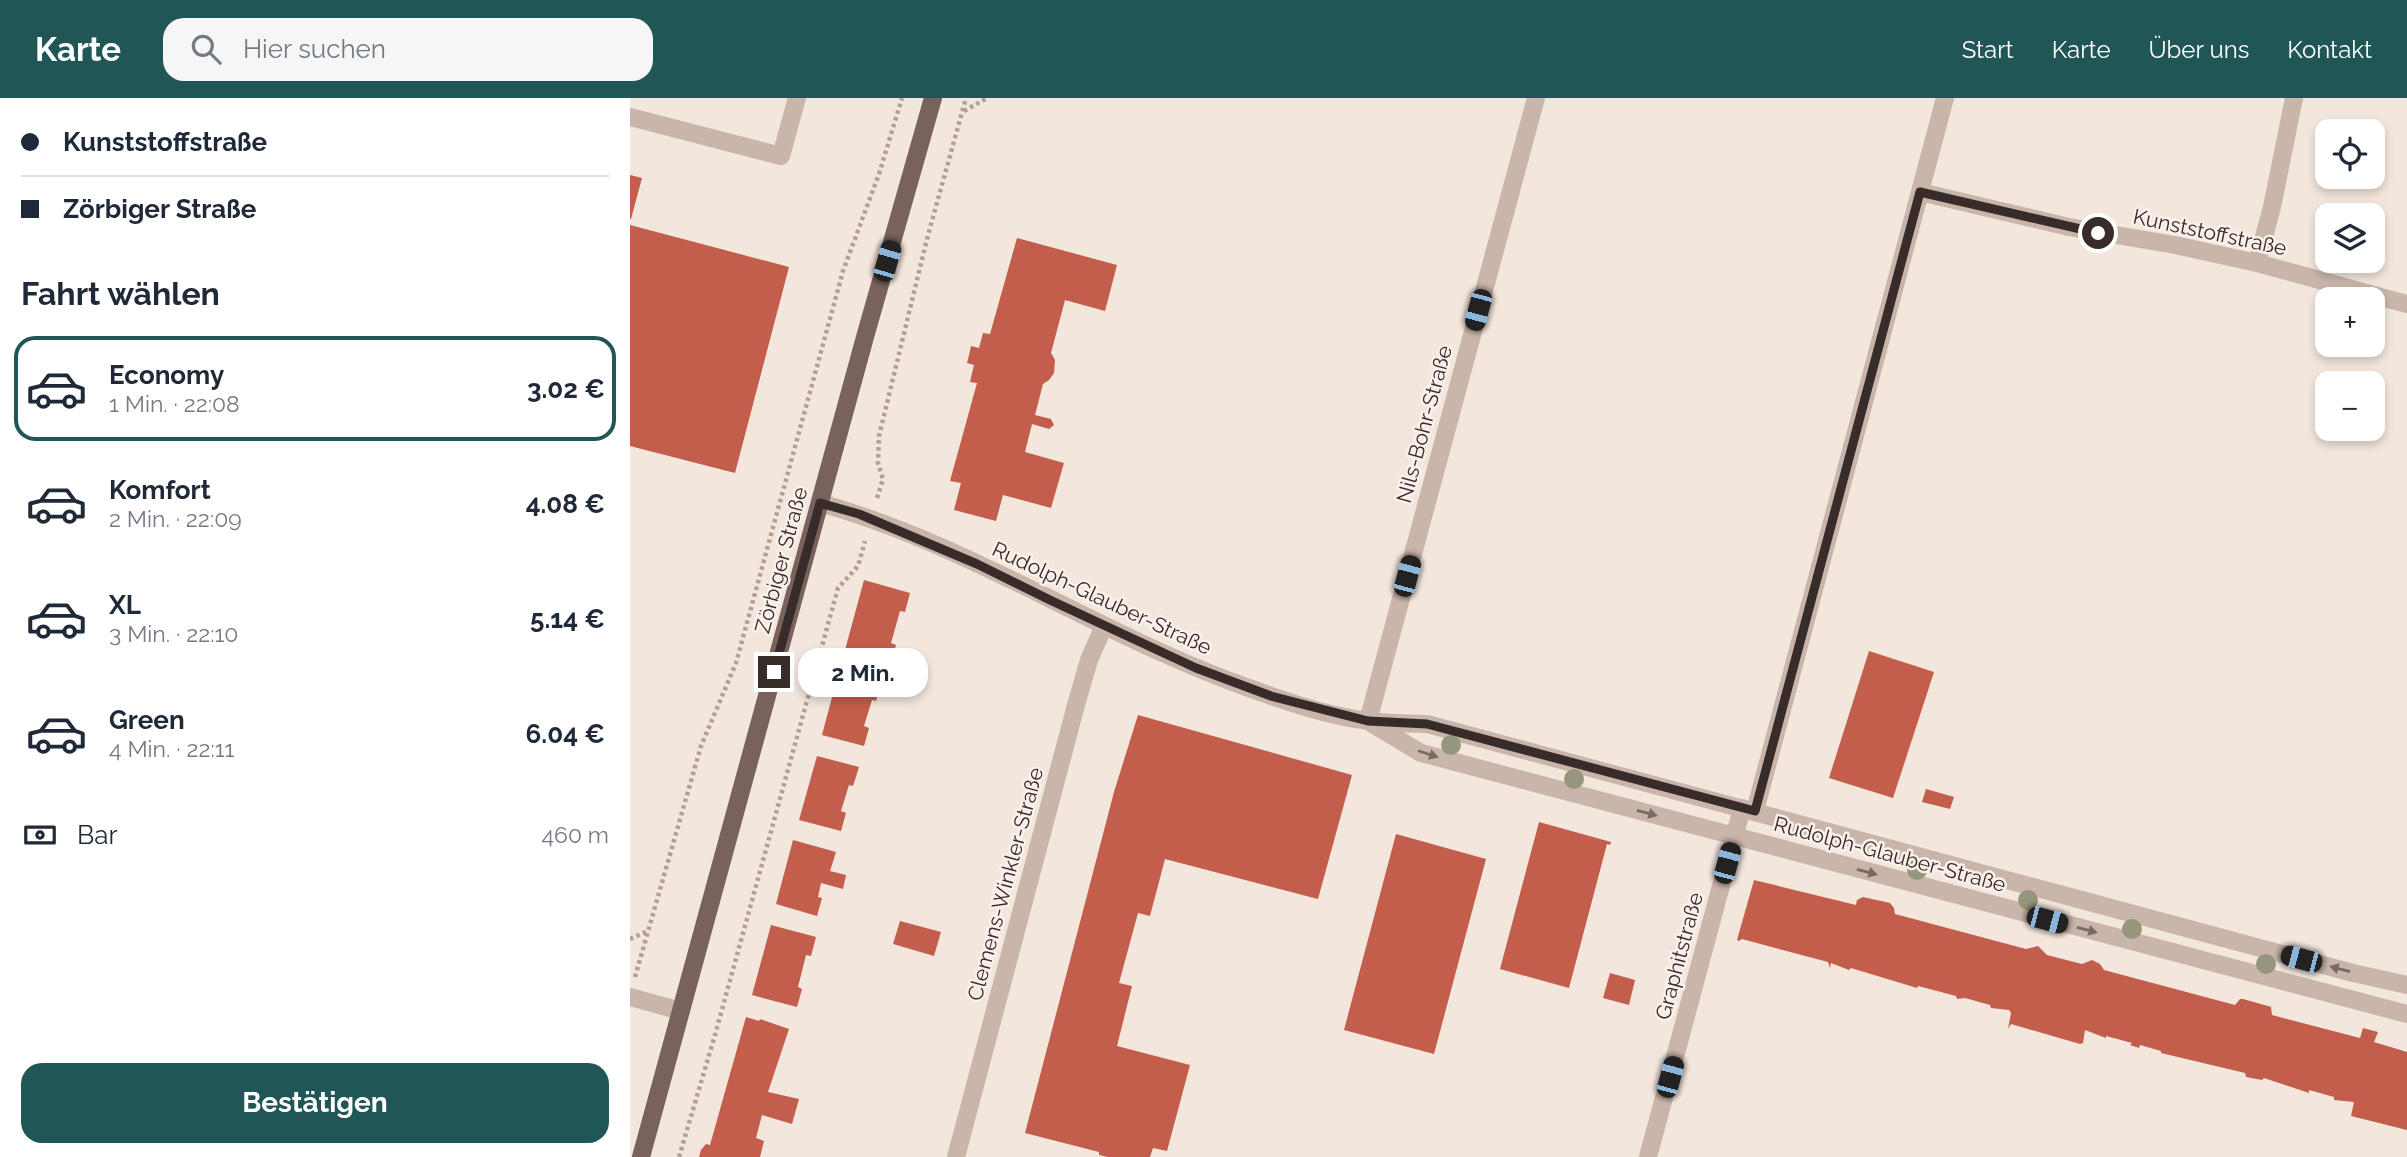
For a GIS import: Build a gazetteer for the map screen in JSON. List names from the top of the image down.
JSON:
{
  "streets": {
    "main road": ["Zörbiger Straße"],
    "street": [
      "Kunststoffstraße",
      "Nils-Bohr-Straße",
      "Rudolph-Glauber-Straße",
      "Clemens-Winkler-Straße",
      "Graphitstraße"
    ]
  },
  "crossings": [
    ["Kunststoffstraße", "Graphitstraße"],
    ["Nils-Bohr-Straße", "Rudolph-Glauber-Straße"],
    ["Zörbiger Straße", "Rudolph-Glauber-Straße"],
    ["Rudolph-Glauber-Straße", "Clemens-Winkler-Straße"],
    ["Rudolph-Glauber-Straße", "Graphitstraße"]
  ],
  "page": {
    "header": "Karte",
    "search": "Hier suchen",
    "nav": [
      "Start",
      "Karte",
      "Über uns",
      "Kontakt"
    ],
    "banner": ["Kunststoffstraße", "Zörbiger Straße"],
    "map_buttons": ["+", "−"],
    "heading": "Fahrt wählen",
    "list": [
      {
        "name": "Economy",
        "note": "1 Min. · 22:08",
        "value": "3.02 €"
      },
      {
        "name": "Komfort",
        "note": "2 Min. · 22:09",
        "value": "4.08 €"
      },
      {
        "name": "XL",
        "note": "3 Min. · 22:10",
        "value": "5.14 €"
      },
      {
        "name": "Green",
        "note": "4 Min. · 22:11",
        "value": "6.04 €"
      }
    ],
    "bubble": "2 Min.",
    "pay": ["Bar", "460 m"],
    "buttons": "Bestätigen"
  }
}
